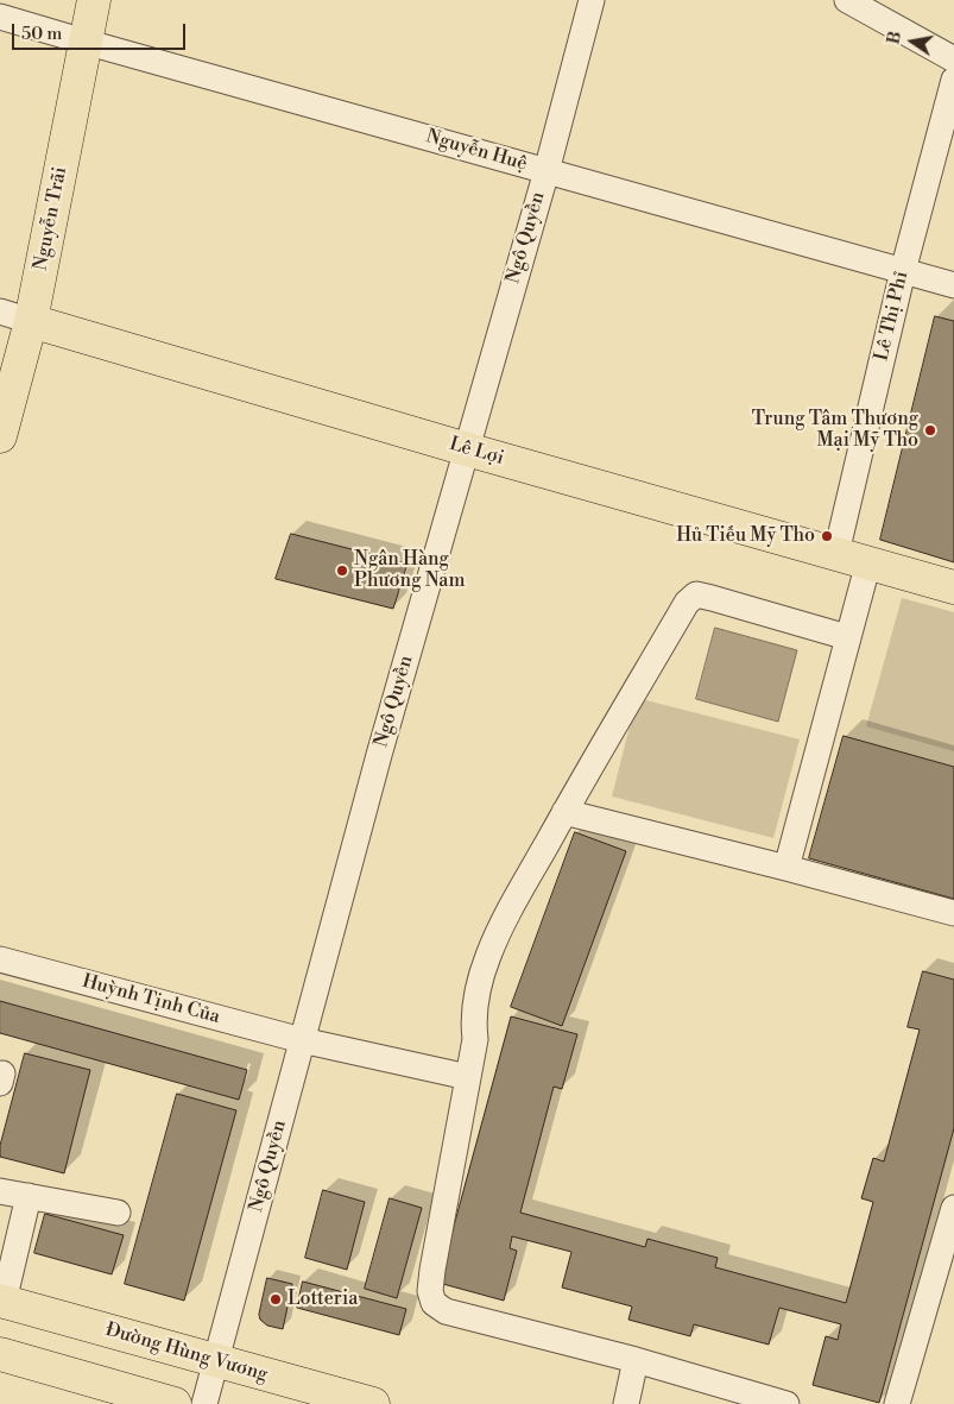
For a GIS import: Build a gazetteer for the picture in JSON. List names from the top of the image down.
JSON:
{
  "streets": {
    "main road": ["Nguyễn Trãi", "Lê Lợi", "Đường Hùng Vương"],
    "street": [
      "Nguyễn Huệ",
      "Ngô Quyền",
      "Lê Thị Phỉ",
      "Huỳnh Tịnh Của"
    ]
  },
  "crossings": [
    ["Nguyễn Huệ", "Nguyễn Trãi"],
    ["Nguyễn Huệ", "Ngô Quyền"],
    ["Nguyễn Huệ", "Lê Thị Phỉ"],
    ["Nguyễn Trãi", "Lê Lợi"],
    ["Ngô Quyền", "Lê Lợi"],
    ["Ngô Quyền", "Huỳnh Tịnh Của"],
    ["Ngô Quyền", "Đường Hùng Vương"],
    ["Lê Thị Phỉ", "Lê Lợi"]
  ],
  "places": [
    "Trung Tâm Thương Mại Mỹ Tho",
    "Hủ Tiếu Mỹ Tho",
    "Ngân Hàng Phương Nam",
    "Lotteria"
  ],
  "scale_bar": "50 m",
  "north": "left"
}
